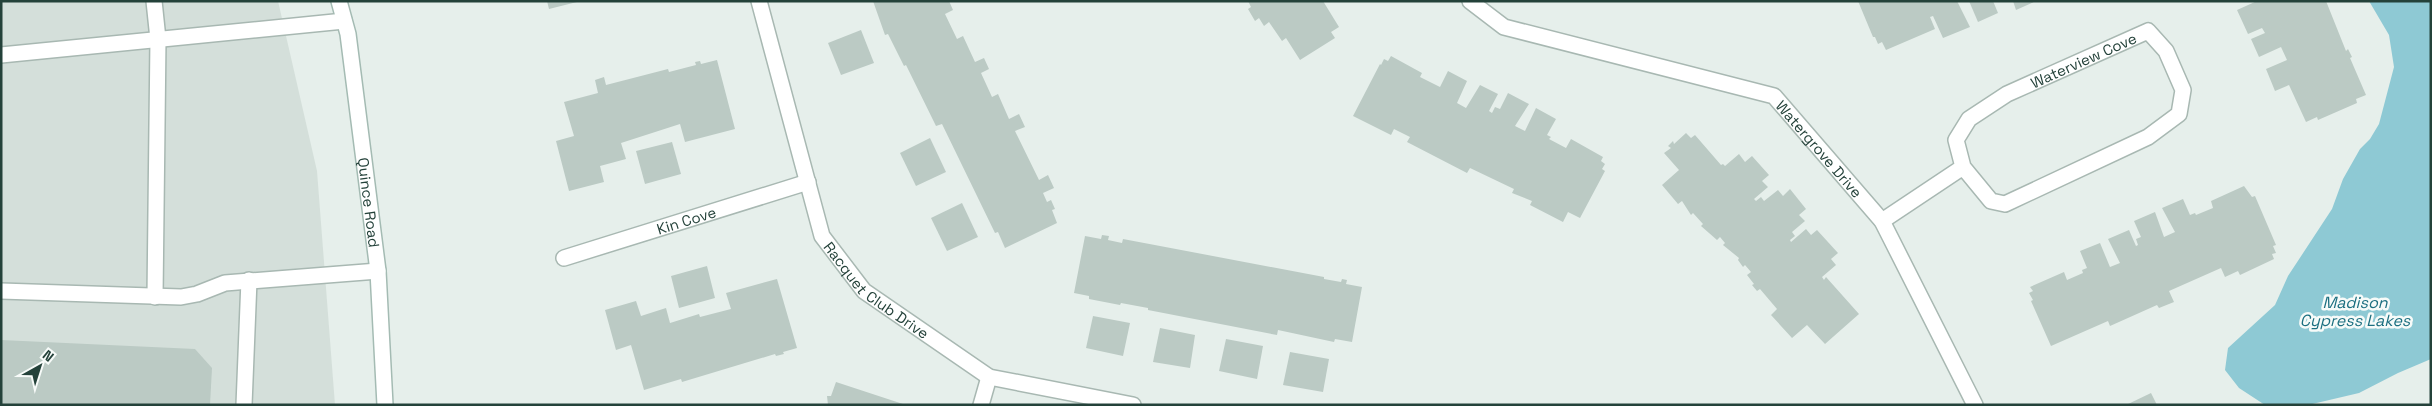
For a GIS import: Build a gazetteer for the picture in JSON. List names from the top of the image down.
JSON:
{
  "streets": {
    "street": [
      "Waterview Cove",
      "Watergrove Drive",
      "Quince Road",
      "Kin Cove",
      "Racquet Club Drive"
    ]
  },
  "crossings": [
    ["Kin Cove", "Racquet Club Drive"]
  ],
  "water": ["Madison Cypress Lakes"],
  "north": "top right"
}
